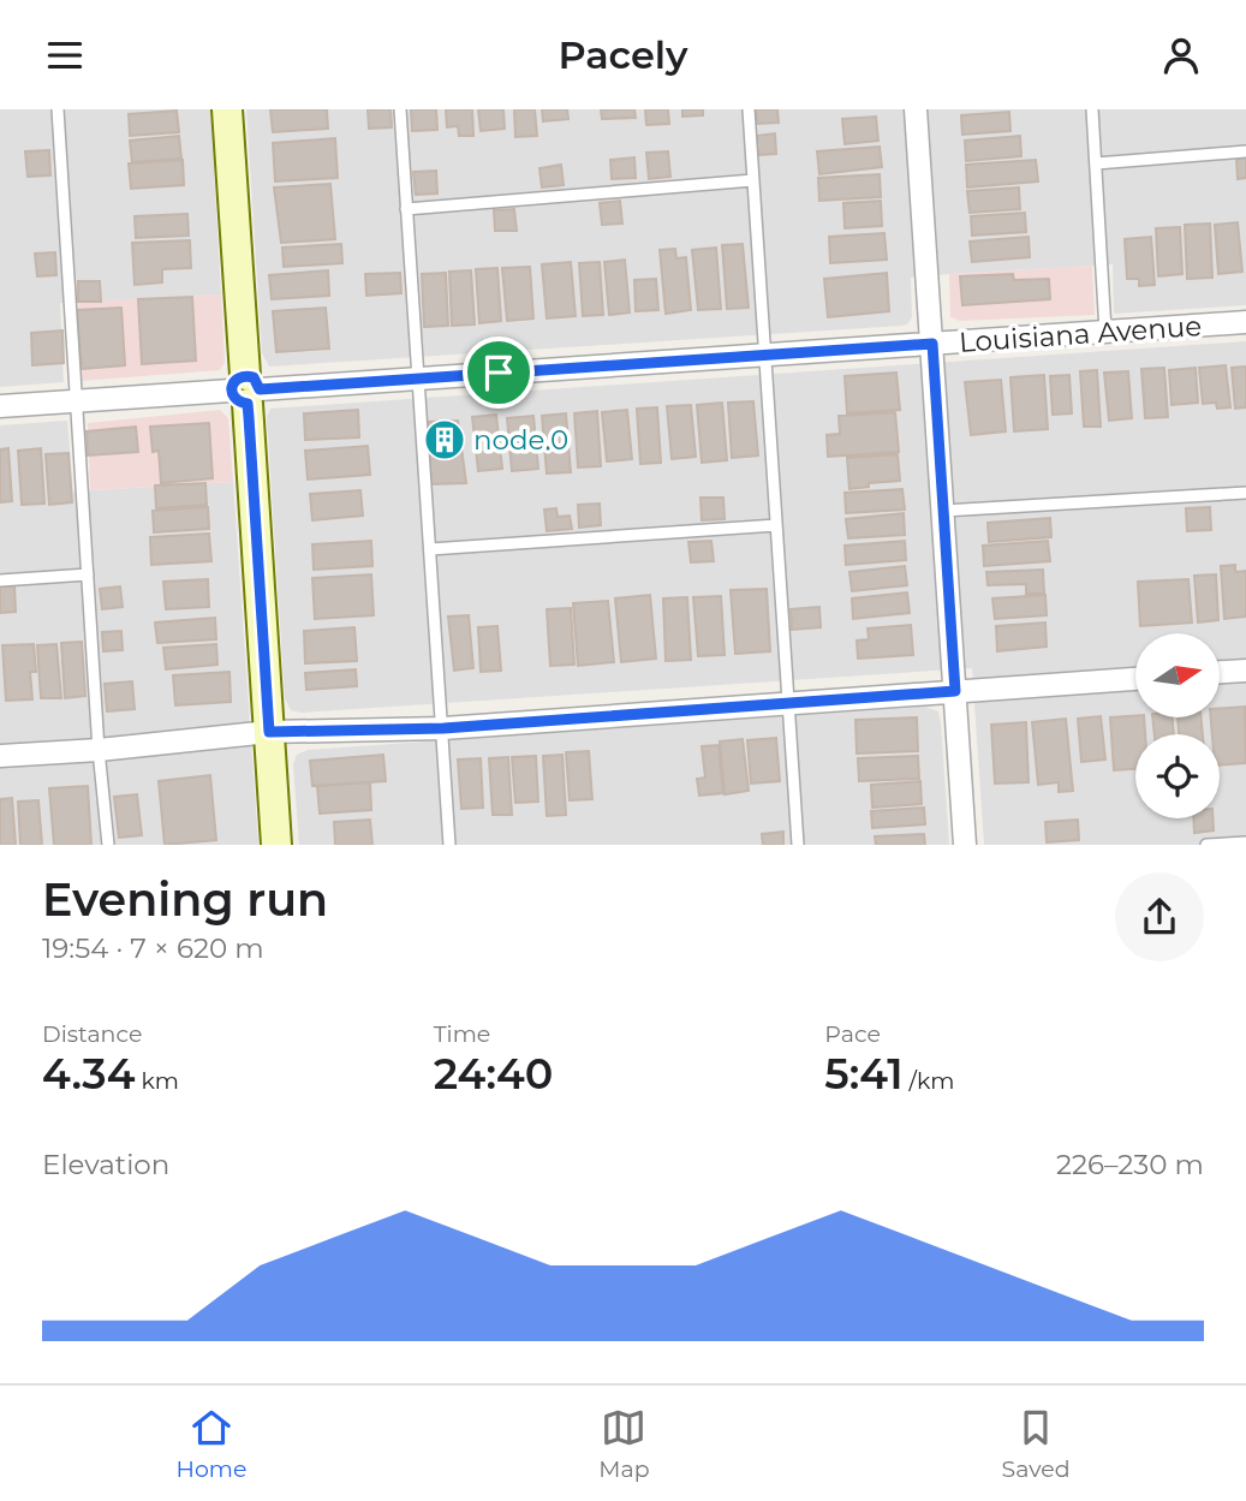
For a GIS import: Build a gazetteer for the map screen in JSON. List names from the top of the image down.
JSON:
{
  "streets": {
    "street": ["Louisiana Avenue"]
  },
  "places": {
    "building": ["node.0"]
  },
  "north": "right",
  "page": {
    "header": "Pacely",
    "heading": ["Evening run", "19:54 · 7 × 620 m"],
    "stats": [
      ["Distance", "4.34 km"],
      ["Time", "24:40"],
      ["Pace", "5:41 /km"]
    ],
    "chart": ["Elevation", "226–230 m"],
    "tabs": ["Home", "Map", "Saved"]
  }
}
